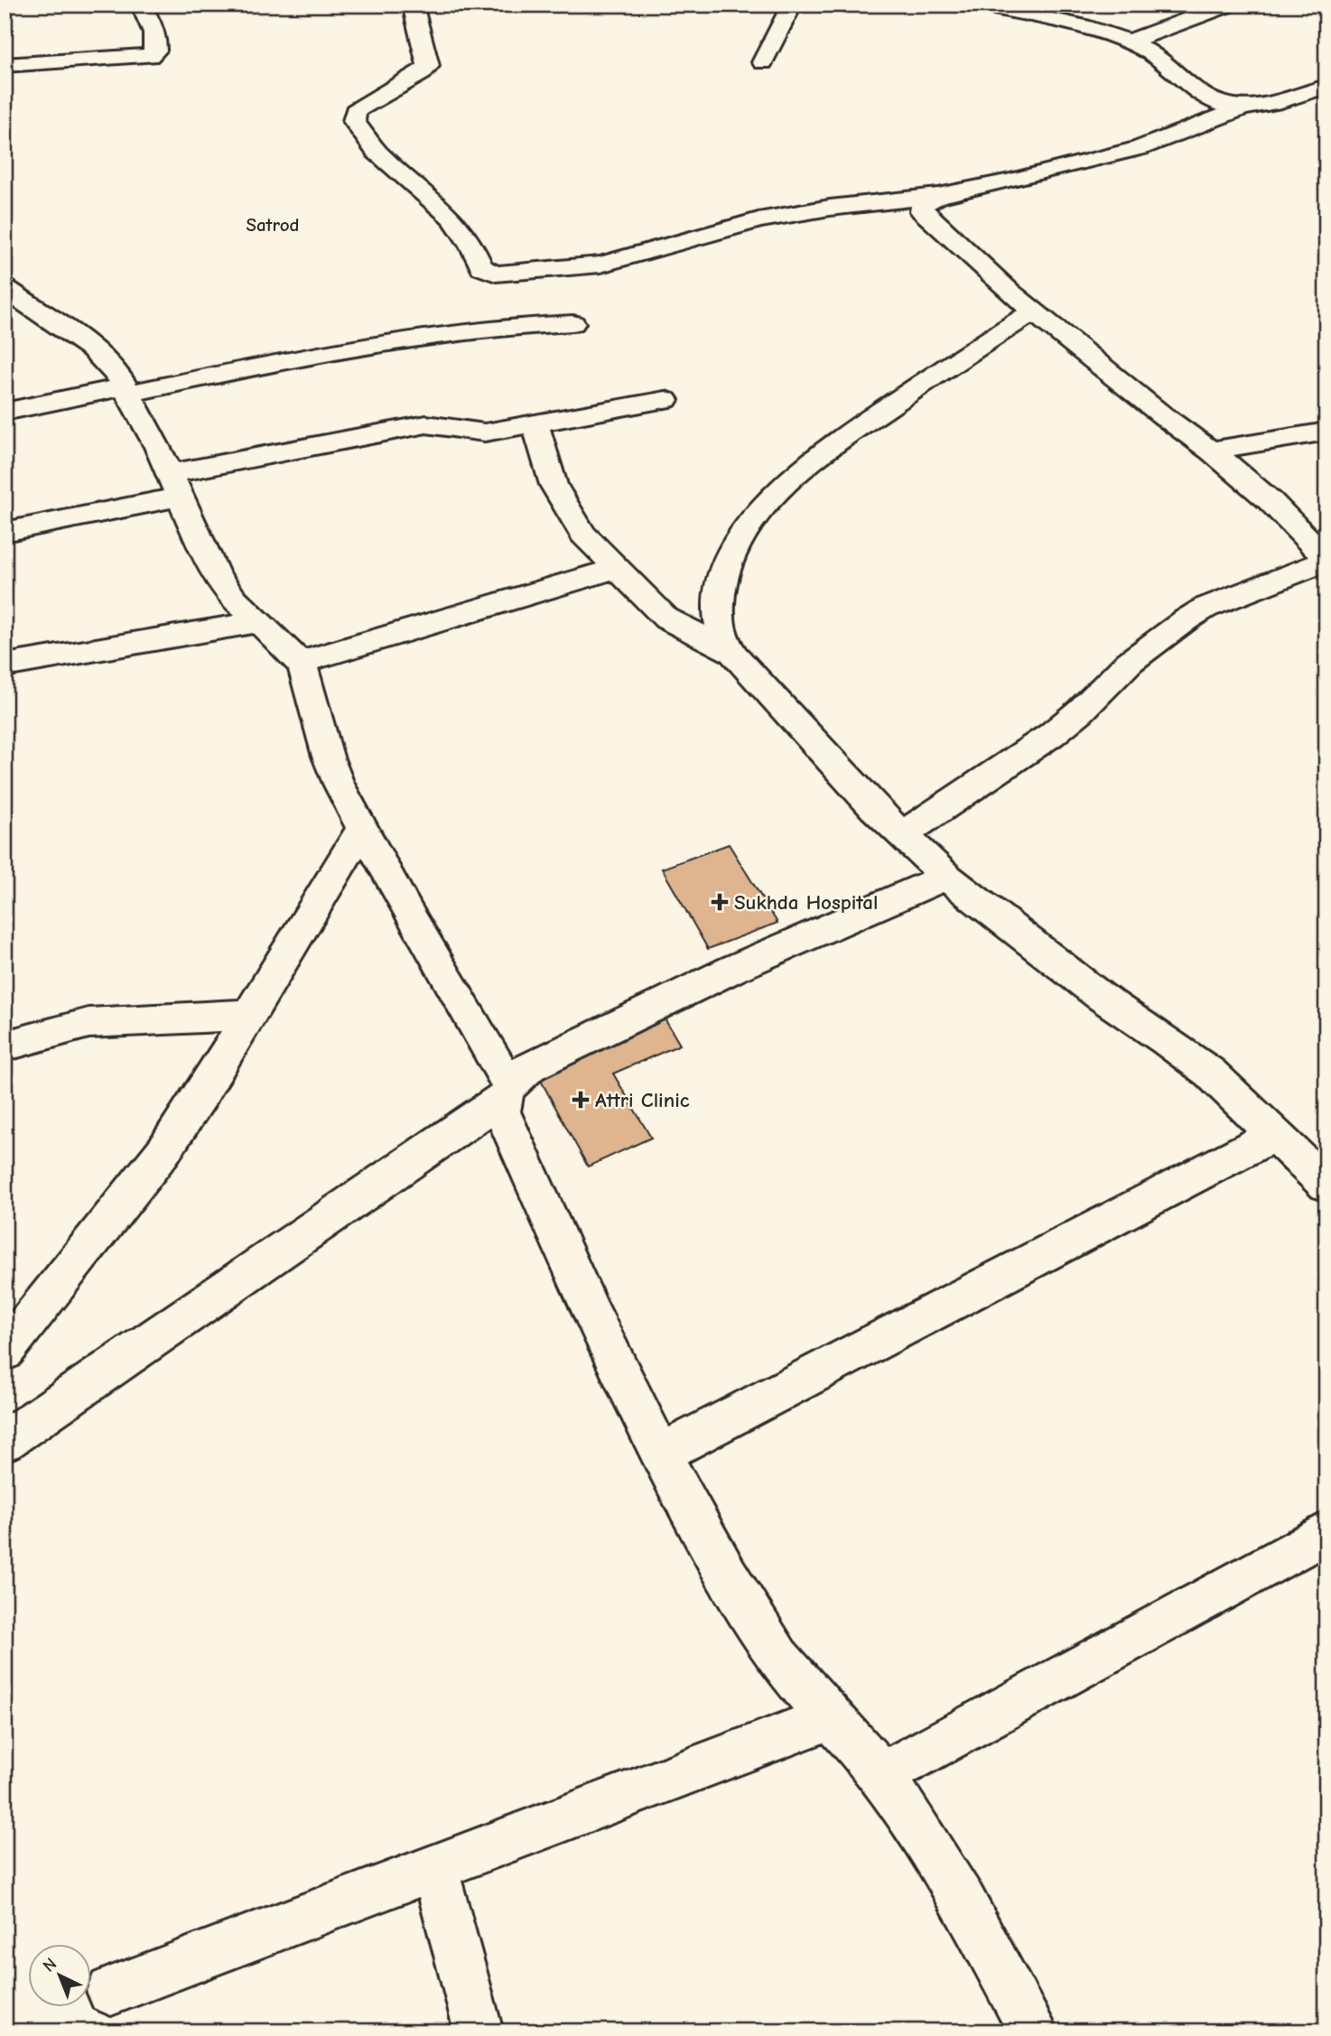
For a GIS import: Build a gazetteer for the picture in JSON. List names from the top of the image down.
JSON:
{
  "districts": ["Satrod"],
  "places": {
    "health": ["Sukhda Hospital", "Attri Clinic"]
  },
  "north": "top left"
}
